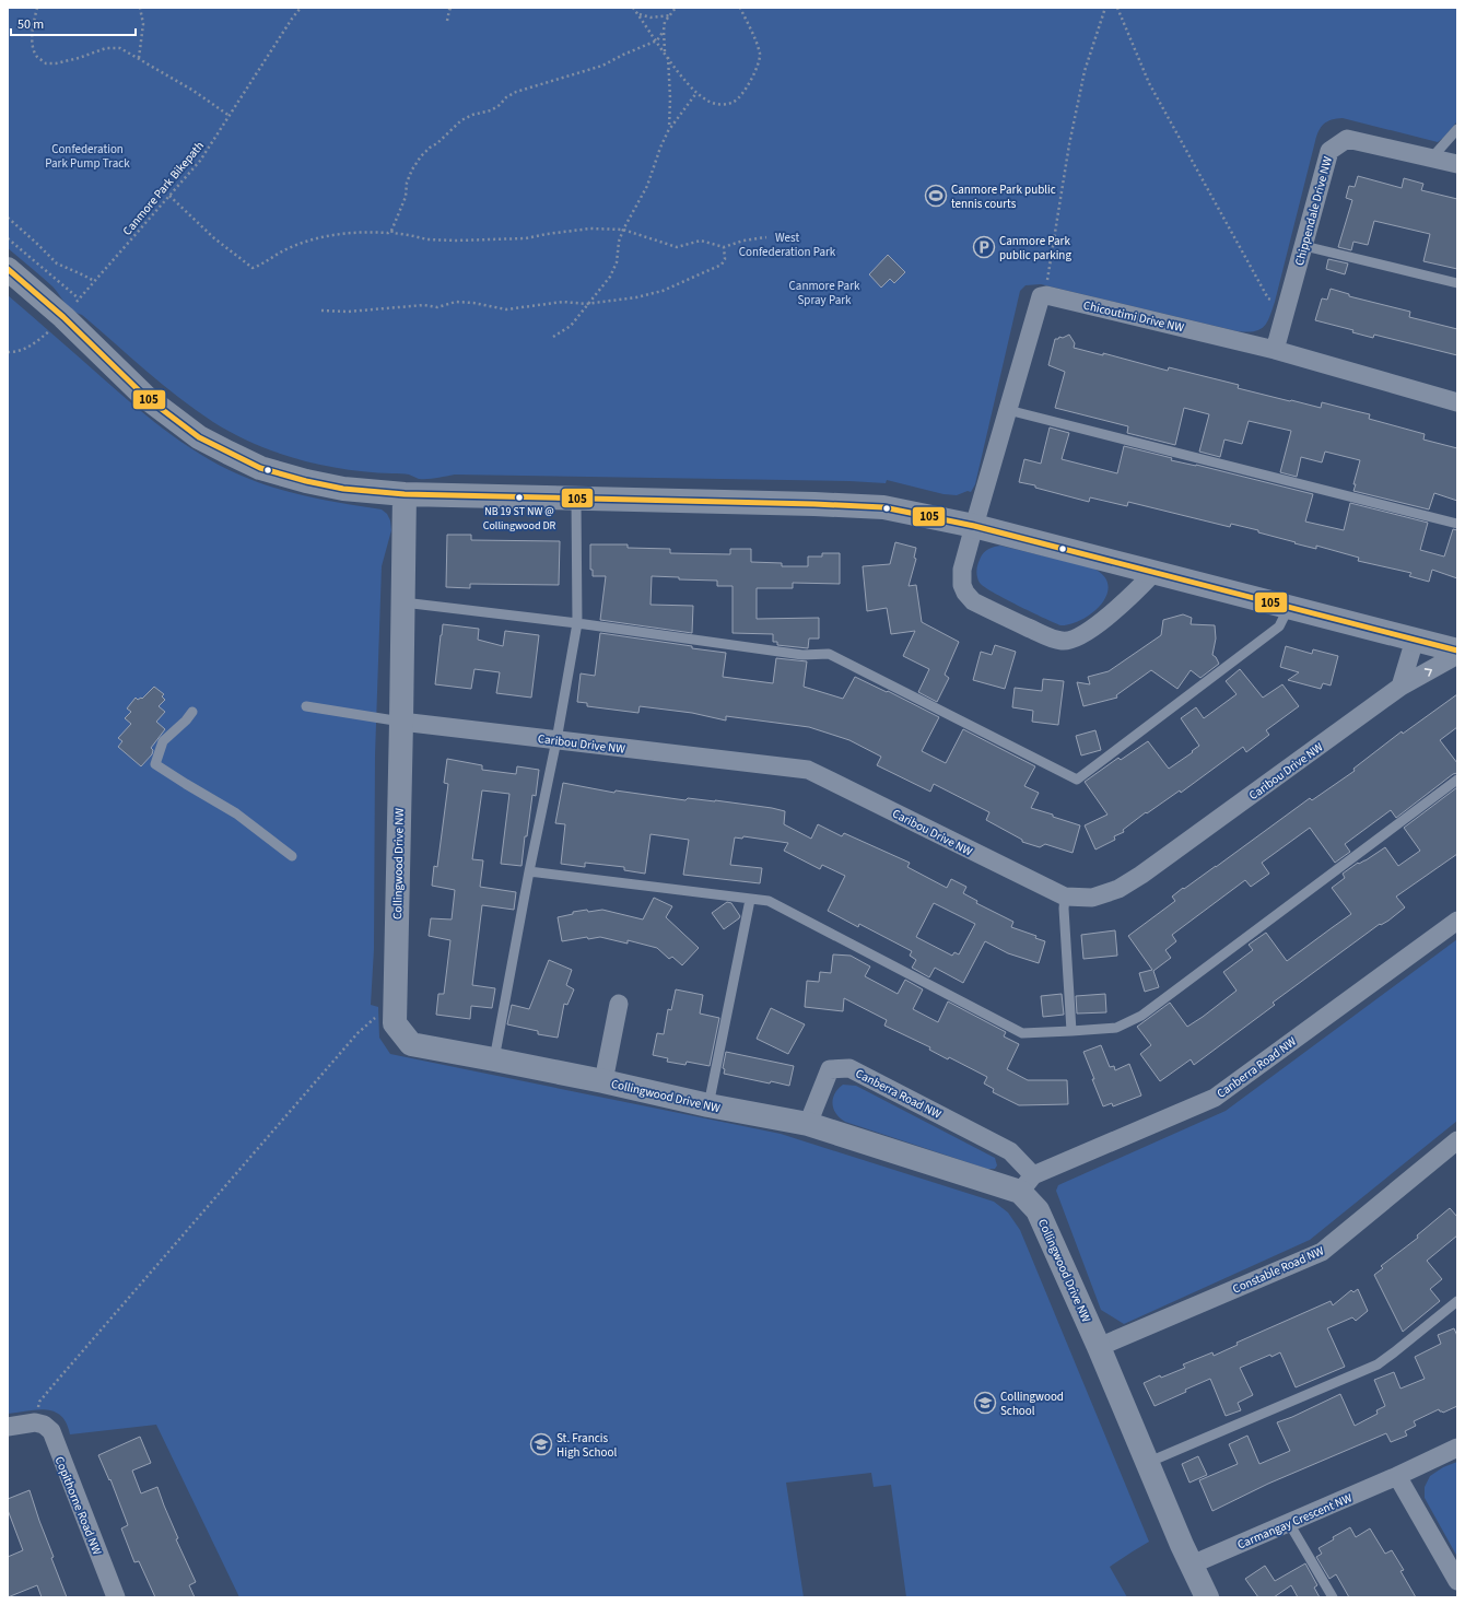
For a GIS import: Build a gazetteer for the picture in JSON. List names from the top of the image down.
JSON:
{
  "streets": {
    "street": [
      "Chippendale Drive NW",
      "Chicoutimi Drive NW",
      "Caribou Drive NW",
      "Collingwood Drive NW",
      "Canberra Road NW",
      "Constable Road NW",
      "Copithorne Road NW",
      "Carmangay Crescent NW"
    ],
    "path": ["Canmore Park Bikepath"]
  },
  "crossings": [
    ["Chippendale Drive NW", "Chicoutimi Drive NW"],
    ["Caribou Drive NW", "Collingwood Drive NW"],
    ["Collingwood Drive NW", "Canberra Road NW"],
    ["Collingwood Drive NW", "Constable Road NW"],
    ["Collingwood Drive NW", "Carmangay Crescent NW"]
  ],
  "parks": ["Confederation Park Pump Track", "West Confederation Park", "Canmore Park Spray Park"],
  "places": {
    "sports": ["Canmore Park public tennis courts"],
    "parking": ["Canmore Park public parking"],
    "other": ["NB 19 ST NW @ Collingwood DR"],
    "school or university": ["Collingwood School", "St. Francis High School"]
  },
  "lines": ["transit line 105"],
  "scale_bar": "50 m"
}
